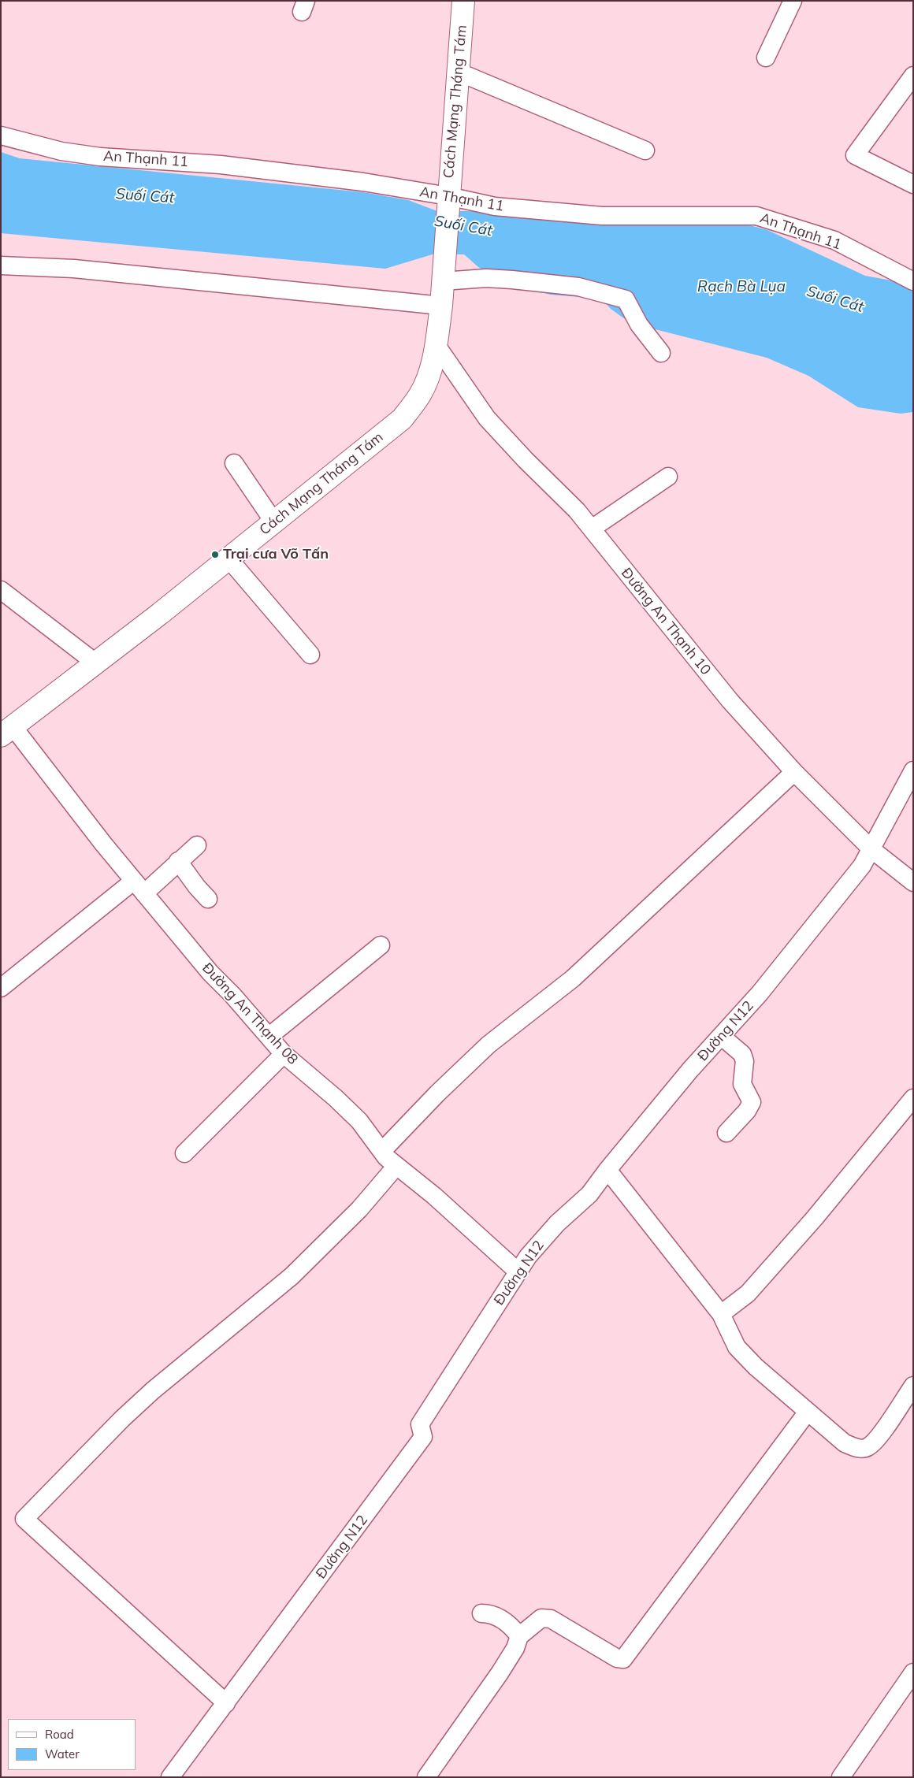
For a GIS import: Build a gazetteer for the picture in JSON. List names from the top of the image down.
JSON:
{
  "streets": {
    "main road": ["Cách Mạng Tháng Tám"],
    "street": [
      "An Thạnh 11",
      "Đường An Thạnh 10",
      "Đường An Thạnh 08",
      "Đường N12"
    ]
  },
  "crossings": [
    ["Cách Mạng Tháng Tám", "An Thạnh 11"],
    ["Cách Mạng Tháng Tám", "Đường An Thạnh 10"],
    ["Cách Mạng Tháng Tám", "Đường An Thạnh 08"],
    ["Đường An Thạnh 10", "Đường N12"],
    ["Đường An Thạnh 08", "Đường N12"]
  ],
  "water": ["Suối Cát", "Rạch Bà Lụa"],
  "places": ["Trại cưa Võ Tấn"],
  "legend": ["Road", "Water"]
}
